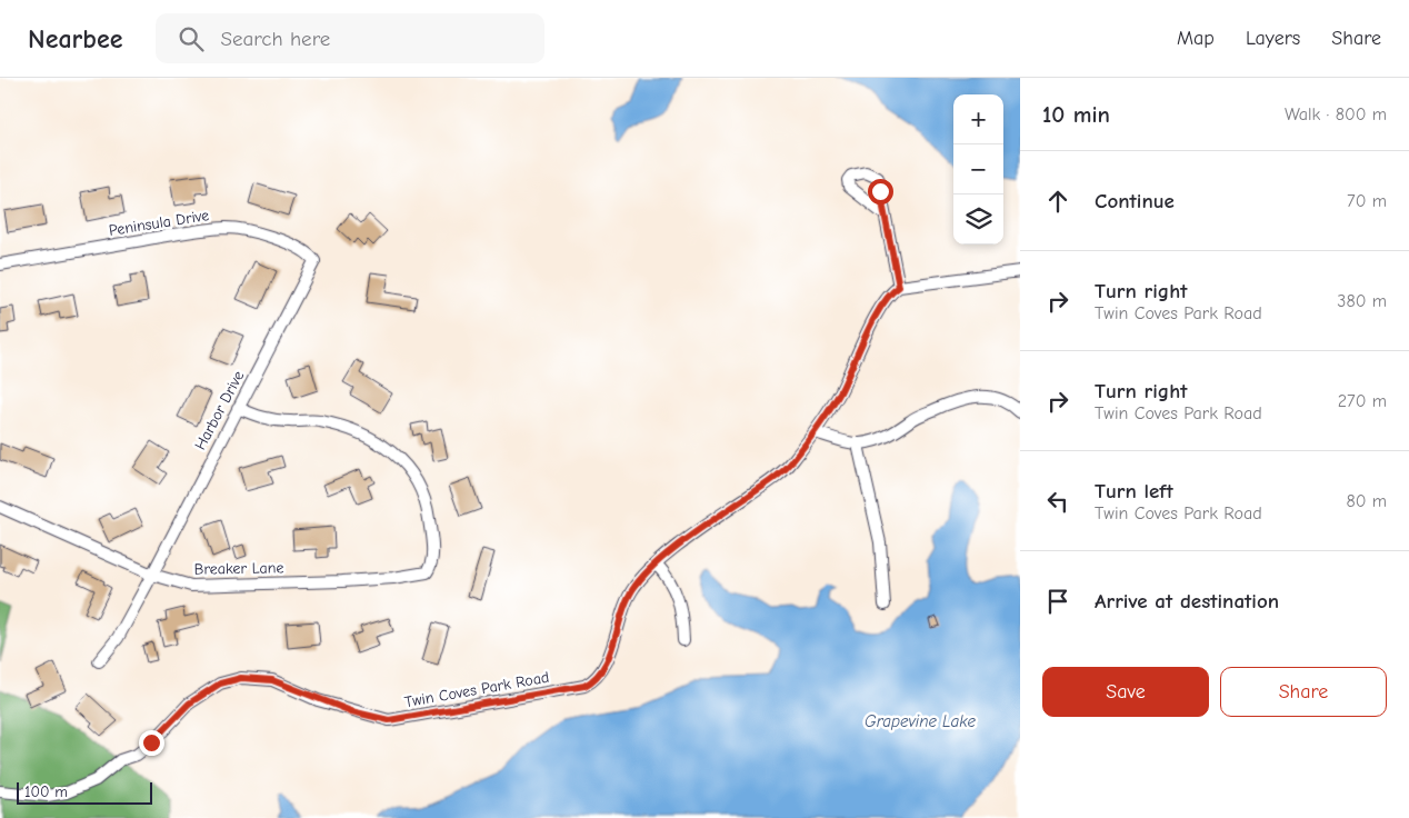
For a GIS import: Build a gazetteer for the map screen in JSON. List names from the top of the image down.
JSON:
{
  "streets": {
    "street": [
      "Peninsula Drive",
      "Harbor Drive",
      "Breaker Lane",
      "Twin Coves Park Road"
    ]
  },
  "crossings": [
    ["Peninsula Drive", "Harbor Drive"],
    ["Harbor Drive", "Breaker Lane"]
  ],
  "water": ["Grapevine Lake"],
  "scale_bar": "100 m",
  "page": {
    "header": "Nearbee",
    "search": "Search here",
    "nav": ["Map", "Layers", "Share"],
    "heading": ["10 min", "Walk · 800 m"],
    "map_buttons": ["+", "−"],
    "list": [
      ["Continue", "70 m"],
      ["Turn right", "Twin Coves Park Road", "380 m"],
      ["Turn right", "Twin Coves Park Road", "270 m"],
      ["Turn left", "Twin Coves Park Road", "80 m"],
      "Arrive at destination"
    ],
    "buttons": ["Save", "Share"],
    "scale": "100 m"
  }
}
